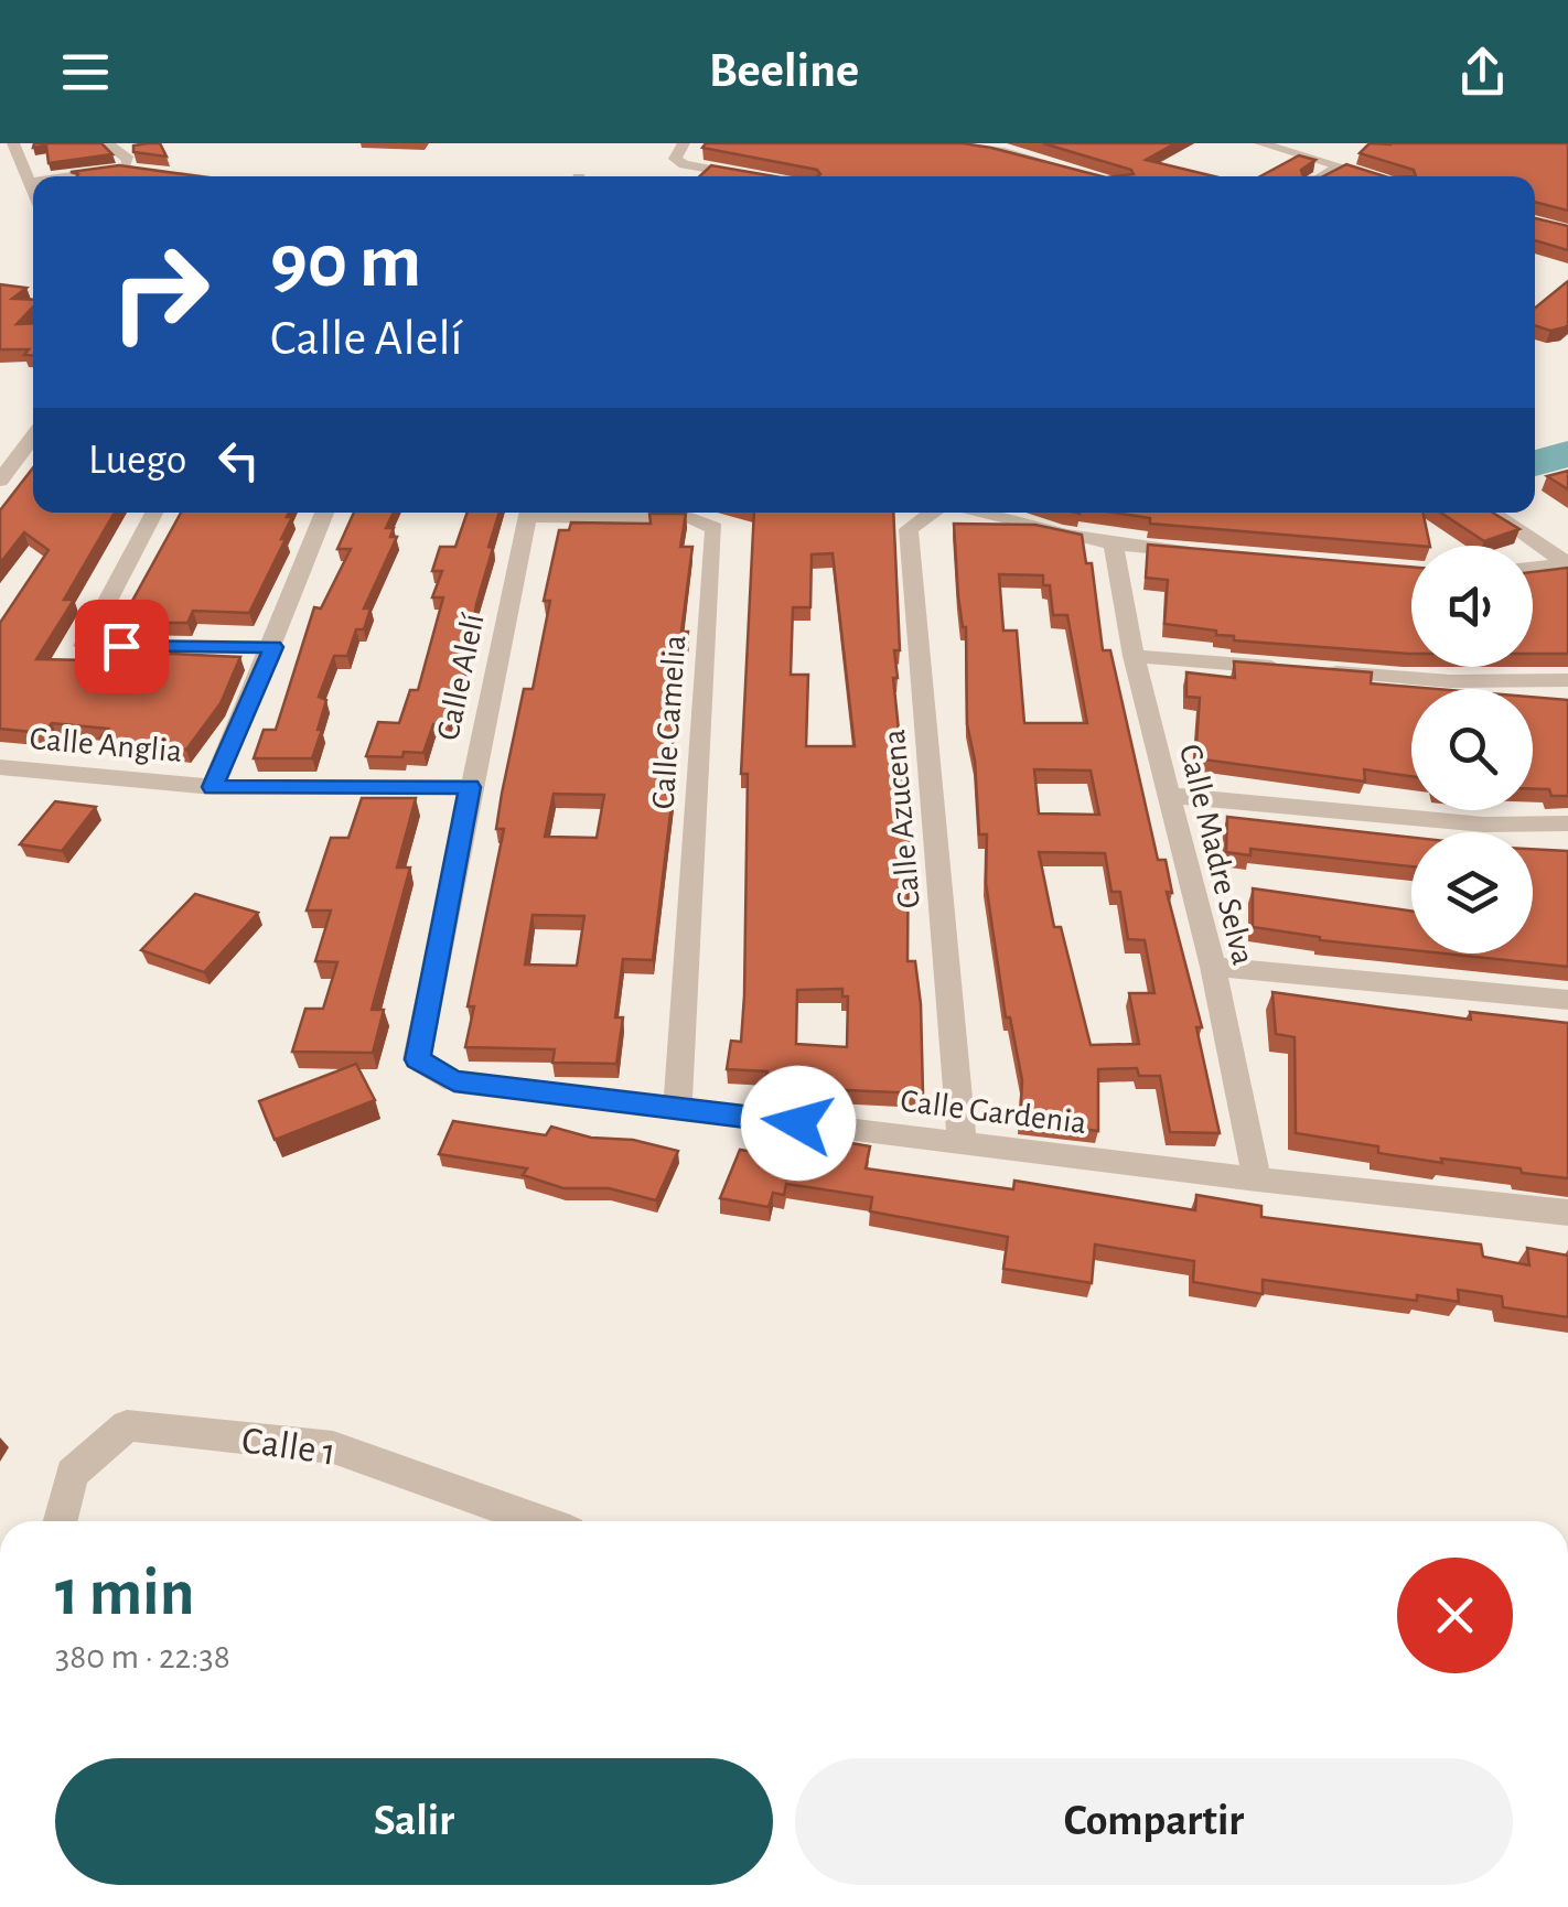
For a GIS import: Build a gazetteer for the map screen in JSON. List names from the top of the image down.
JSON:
{
  "streets": {
    "street": [
      "Calle Alelí",
      "Calle Camelia",
      "Calle Anglia",
      "Calle Azucena",
      "Calle Madre Selva",
      "Calle Gardenia",
      "Calle 1"
    ]
  },
  "crossings": [
    ["Calle Alelí", "Calle Anglia"],
    ["Calle Alelí", "Calle Gardenia"],
    ["Calle Camelia", "Calle Gardenia"],
    ["Calle Azucena", "Calle Gardenia"],
    ["Calle Madre Selva", "Calle Gardenia"]
  ],
  "page": {
    "header": "Beeline",
    "turn": ["90 m", "Calle Alelí"],
    "then": "Luego",
    "heading": ["1 min", "380 m · 22:38"],
    "buttons": ["Salir", "Compartir"]
  }
}
